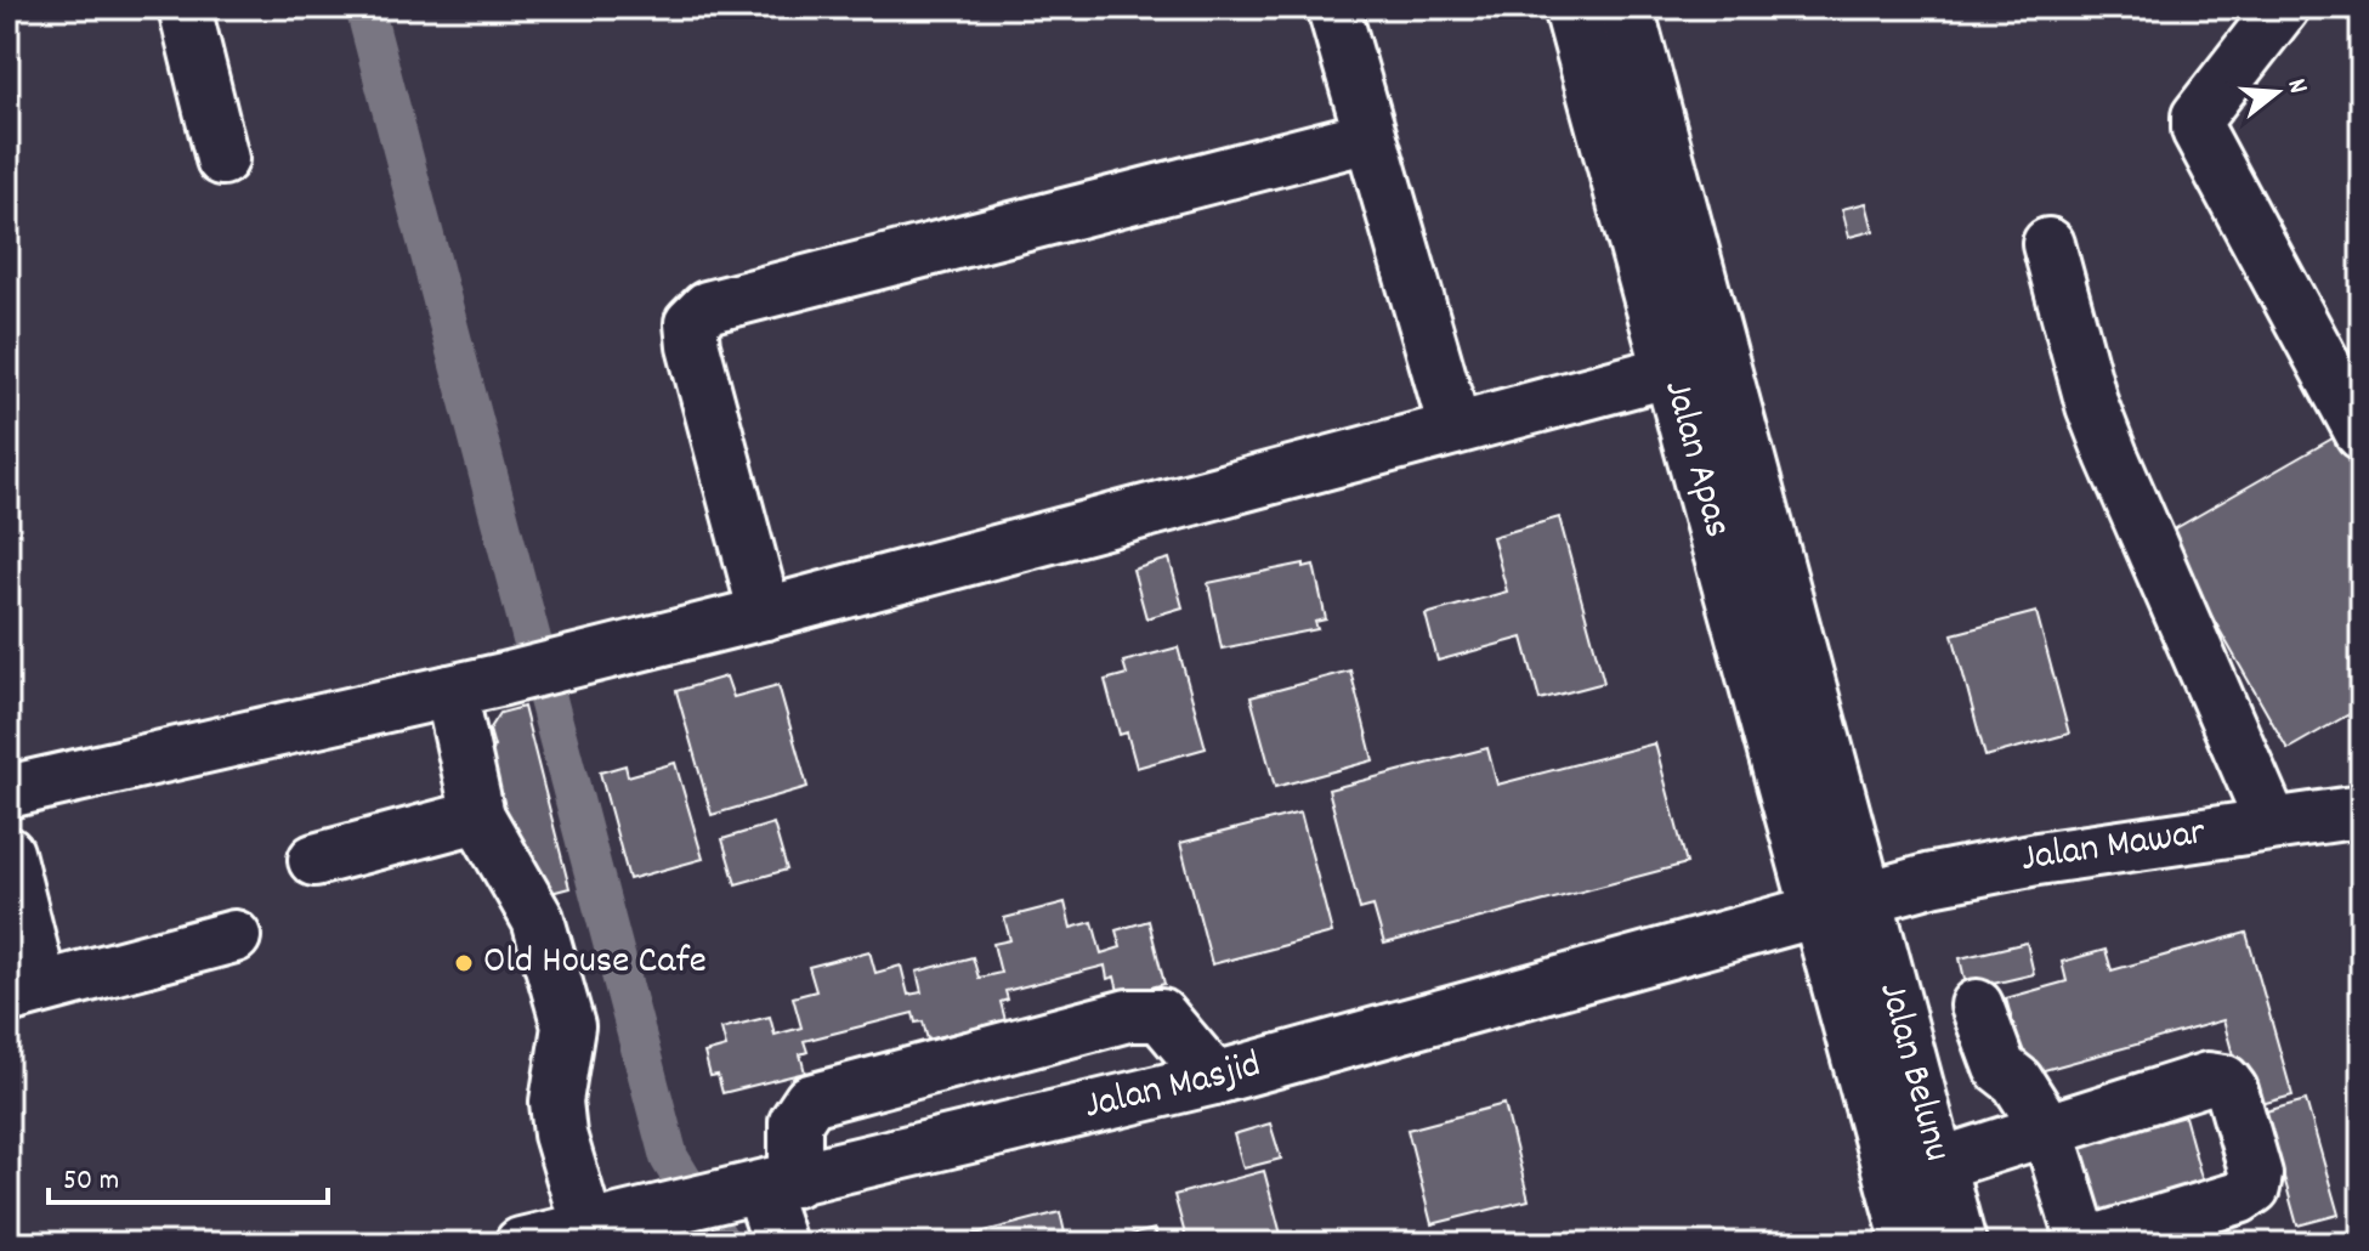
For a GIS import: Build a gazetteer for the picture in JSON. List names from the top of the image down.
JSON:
{
  "streets": {
    "highway": ["Jalan Apas", "Jalan Belunu"],
    "street": ["Jalan Mawar", "Jalan Masjid"]
  },
  "crossings": [
    ["Jalan Apas", "Jalan Mawar"],
    ["Jalan Apas", "Jalan Belunu"],
    ["Jalan Apas", "Jalan Masjid"],
    ["Jalan Mawar", "Jalan Belunu"],
    ["Jalan Mawar", "Jalan Masjid"],
    ["Jalan Belunu", "Jalan Masjid"]
  ],
  "places": ["Old House Cafe"],
  "scale_bar": "50 m",
  "north": "right"
}
